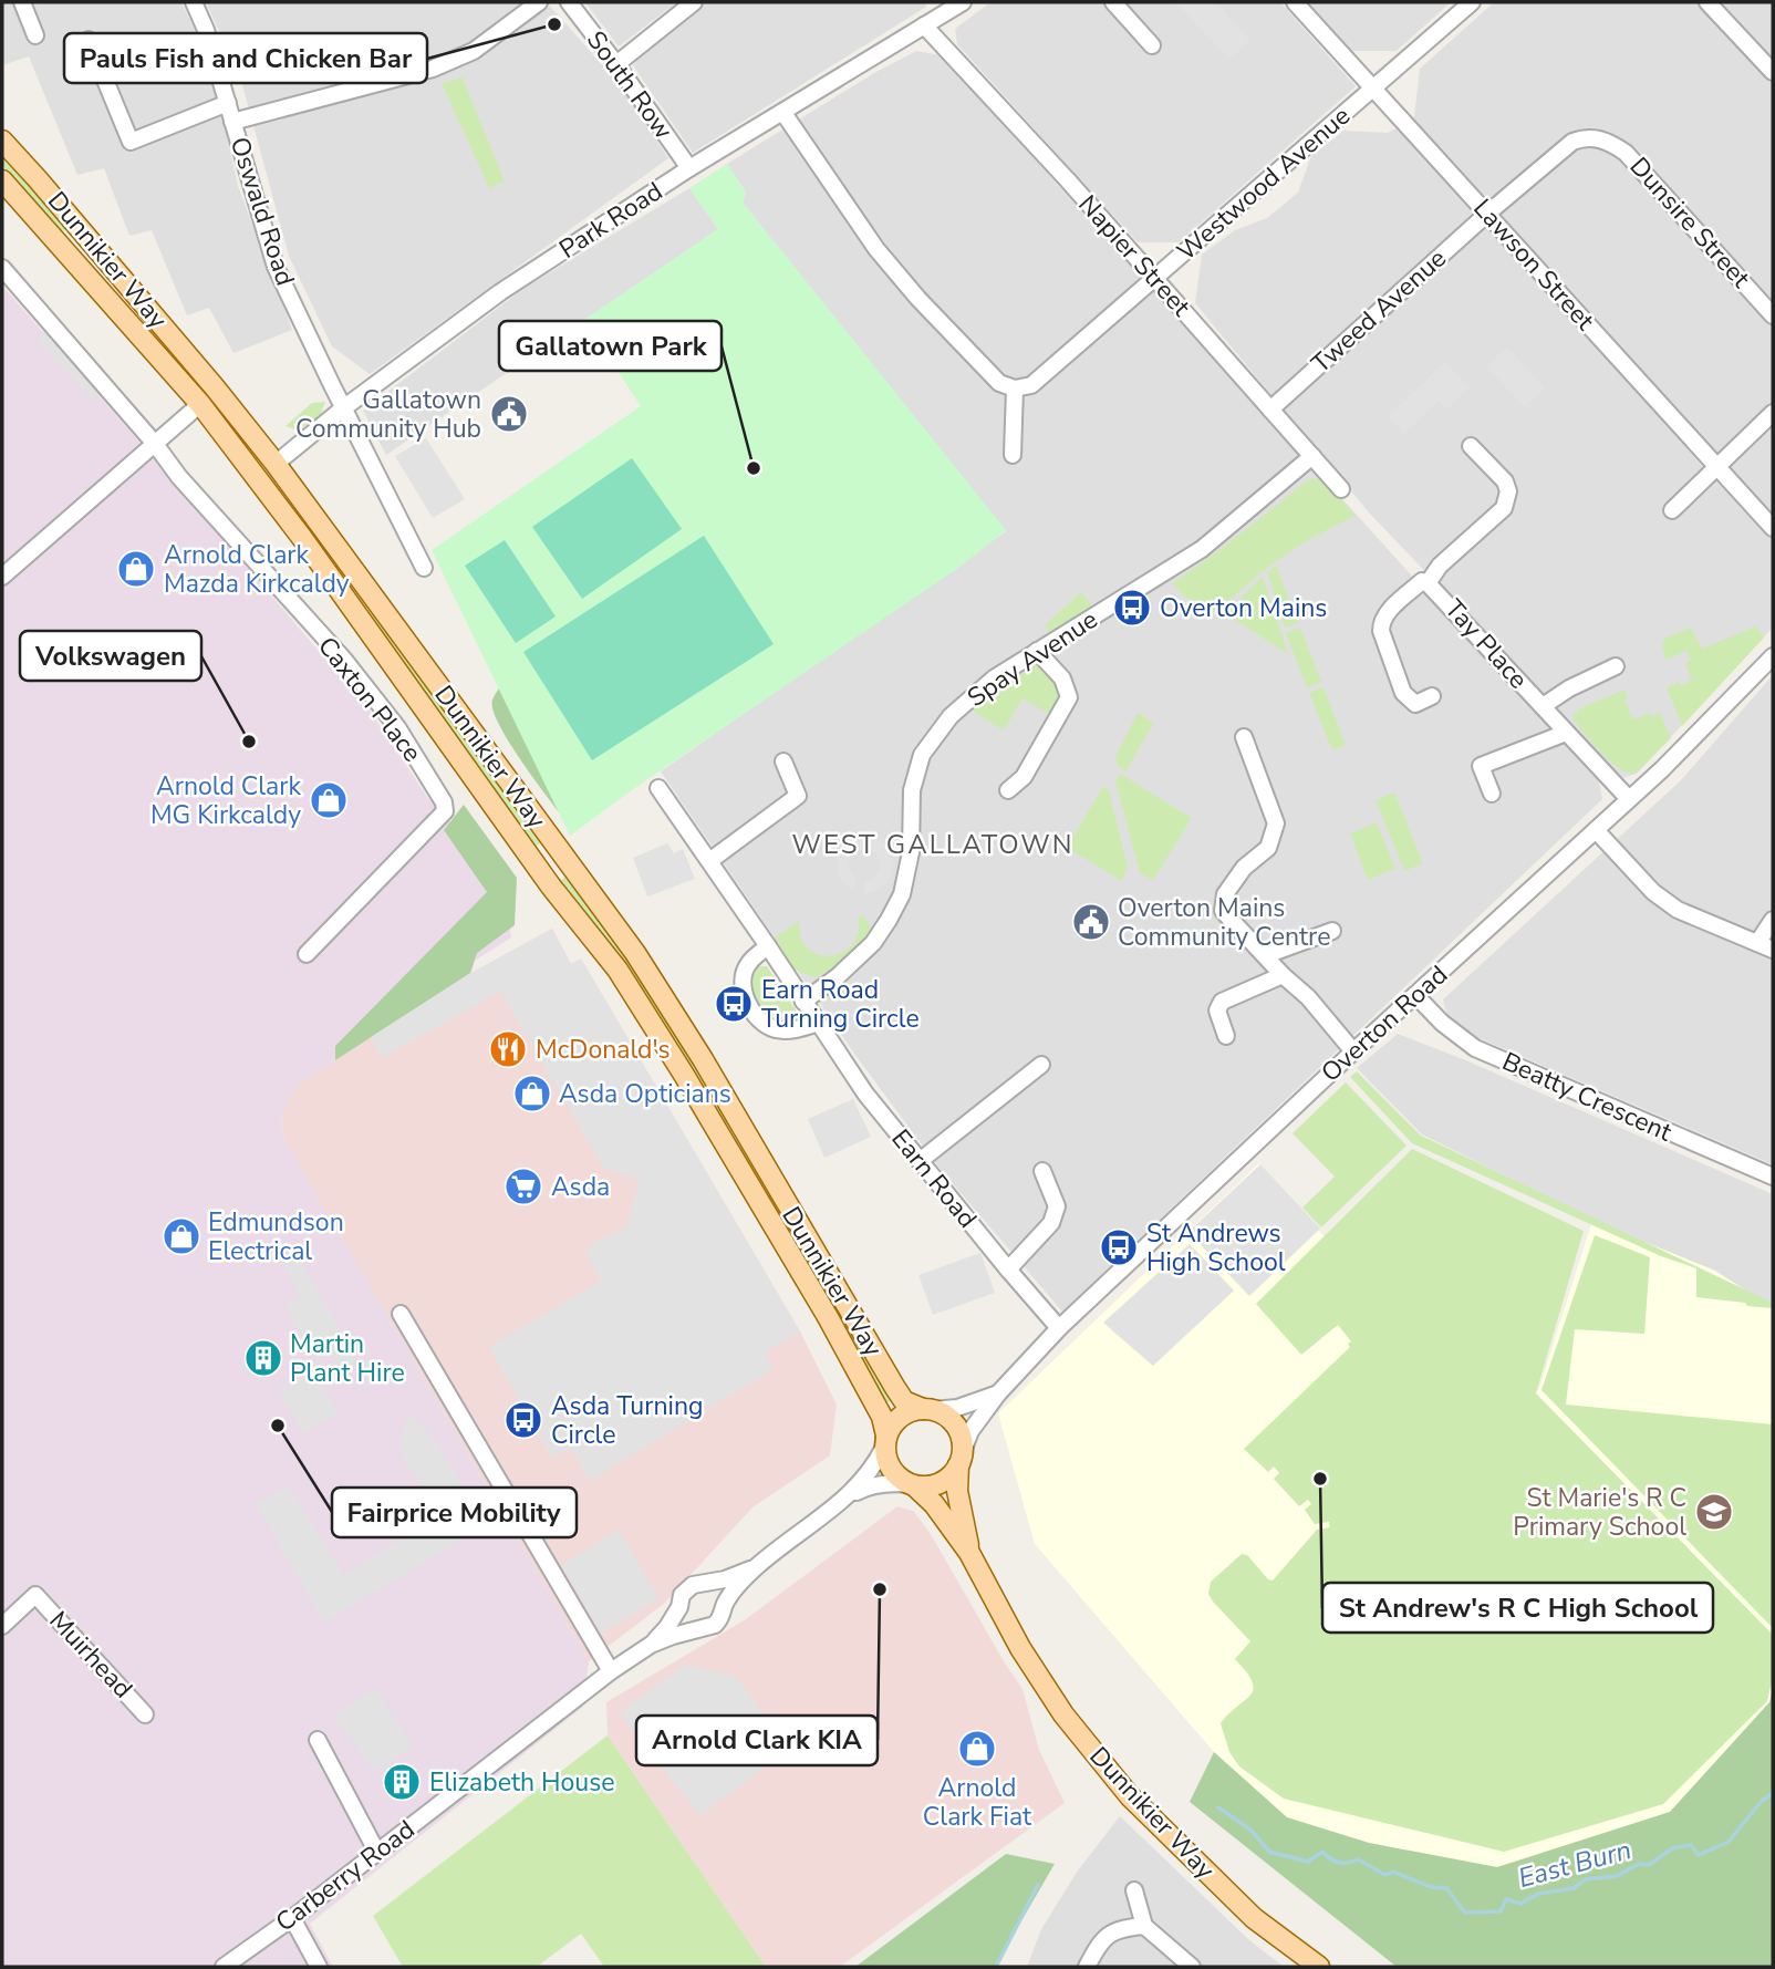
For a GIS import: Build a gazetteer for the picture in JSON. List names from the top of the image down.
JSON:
{
  "streets": {
    "main road": ["Dunnikier Way"],
    "street": [
      "South Row",
      "Westwood Avenue",
      "Oswald Road",
      "Park Road",
      "Dunsire Street",
      "Napier Street",
      "Lawson Street",
      "Tweed Avenue",
      "Tay Place",
      "Spay Avenue",
      "Caxton Place",
      "Overton Road",
      "Beatty Crescent",
      "Earn Road",
      "Muirhead",
      "Carberry Road"
    ]
  },
  "crossings": [
    ["South Row", "Park Road"],
    ["Westwood Avenue", "Napier Street"],
    ["Westwood Avenue", "Lawson Street"],
    ["Oswald Road", "Park Road"],
    ["Park Road", "Napier Street"],
    ["Park Road", "Dunnikier Way"],
    ["Dunsire Street", "Lawson Street"],
    ["Dunsire Street", "Tweed Avenue"],
    ["Napier Street", "Tweed Avenue"],
    ["Napier Street", "Spay Avenue"],
    ["Dunnikier Way", "Overton Road"],
    ["Dunnikier Way", "Carberry Road"],
    ["Lawson Street", "Tweed Avenue"],
    ["Tay Place", "Overton Road"],
    ["Spay Avenue", "Earn Road"],
    ["Overton Road", "Beatty Crescent"],
    ["Overton Road", "Earn Road"],
    ["Overton Road", "Carberry Road"]
  ],
  "districts": ["WEST GALLATOWN"],
  "water": ["East Burn"],
  "places": {
    "other": [
      "Pauls Fish and Chicken Bar",
      "Gallatown Park",
      "Volkswagen",
      "Fairprice Mobility",
      "St Andrew's R C High School",
      "Arnold Clark KIA"
    ],
    "public building": ["Gallatown Community Hub", "Overton Mains Community Centre"],
    "shop": [
      "Arnold Clark Mazda Kirkcaldy",
      "Arnold Clark MG Kirkcaldy",
      "Asda Opticians",
      "Edmundson Electrical",
      "Arnold Clark Fiat"
    ],
    "bus stop": [
      "Overton Mains",
      "Earn Road Turning Circle",
      "St Andrews High School",
      "Asda Turning Circle"
    ],
    "restaurant": ["McDonald's"],
    "supermarket": ["Asda"],
    "building": ["Martin Plant Hire", "Elizabeth House"],
    "school or university": ["St Marie's R C Primary School"]
  }
}
